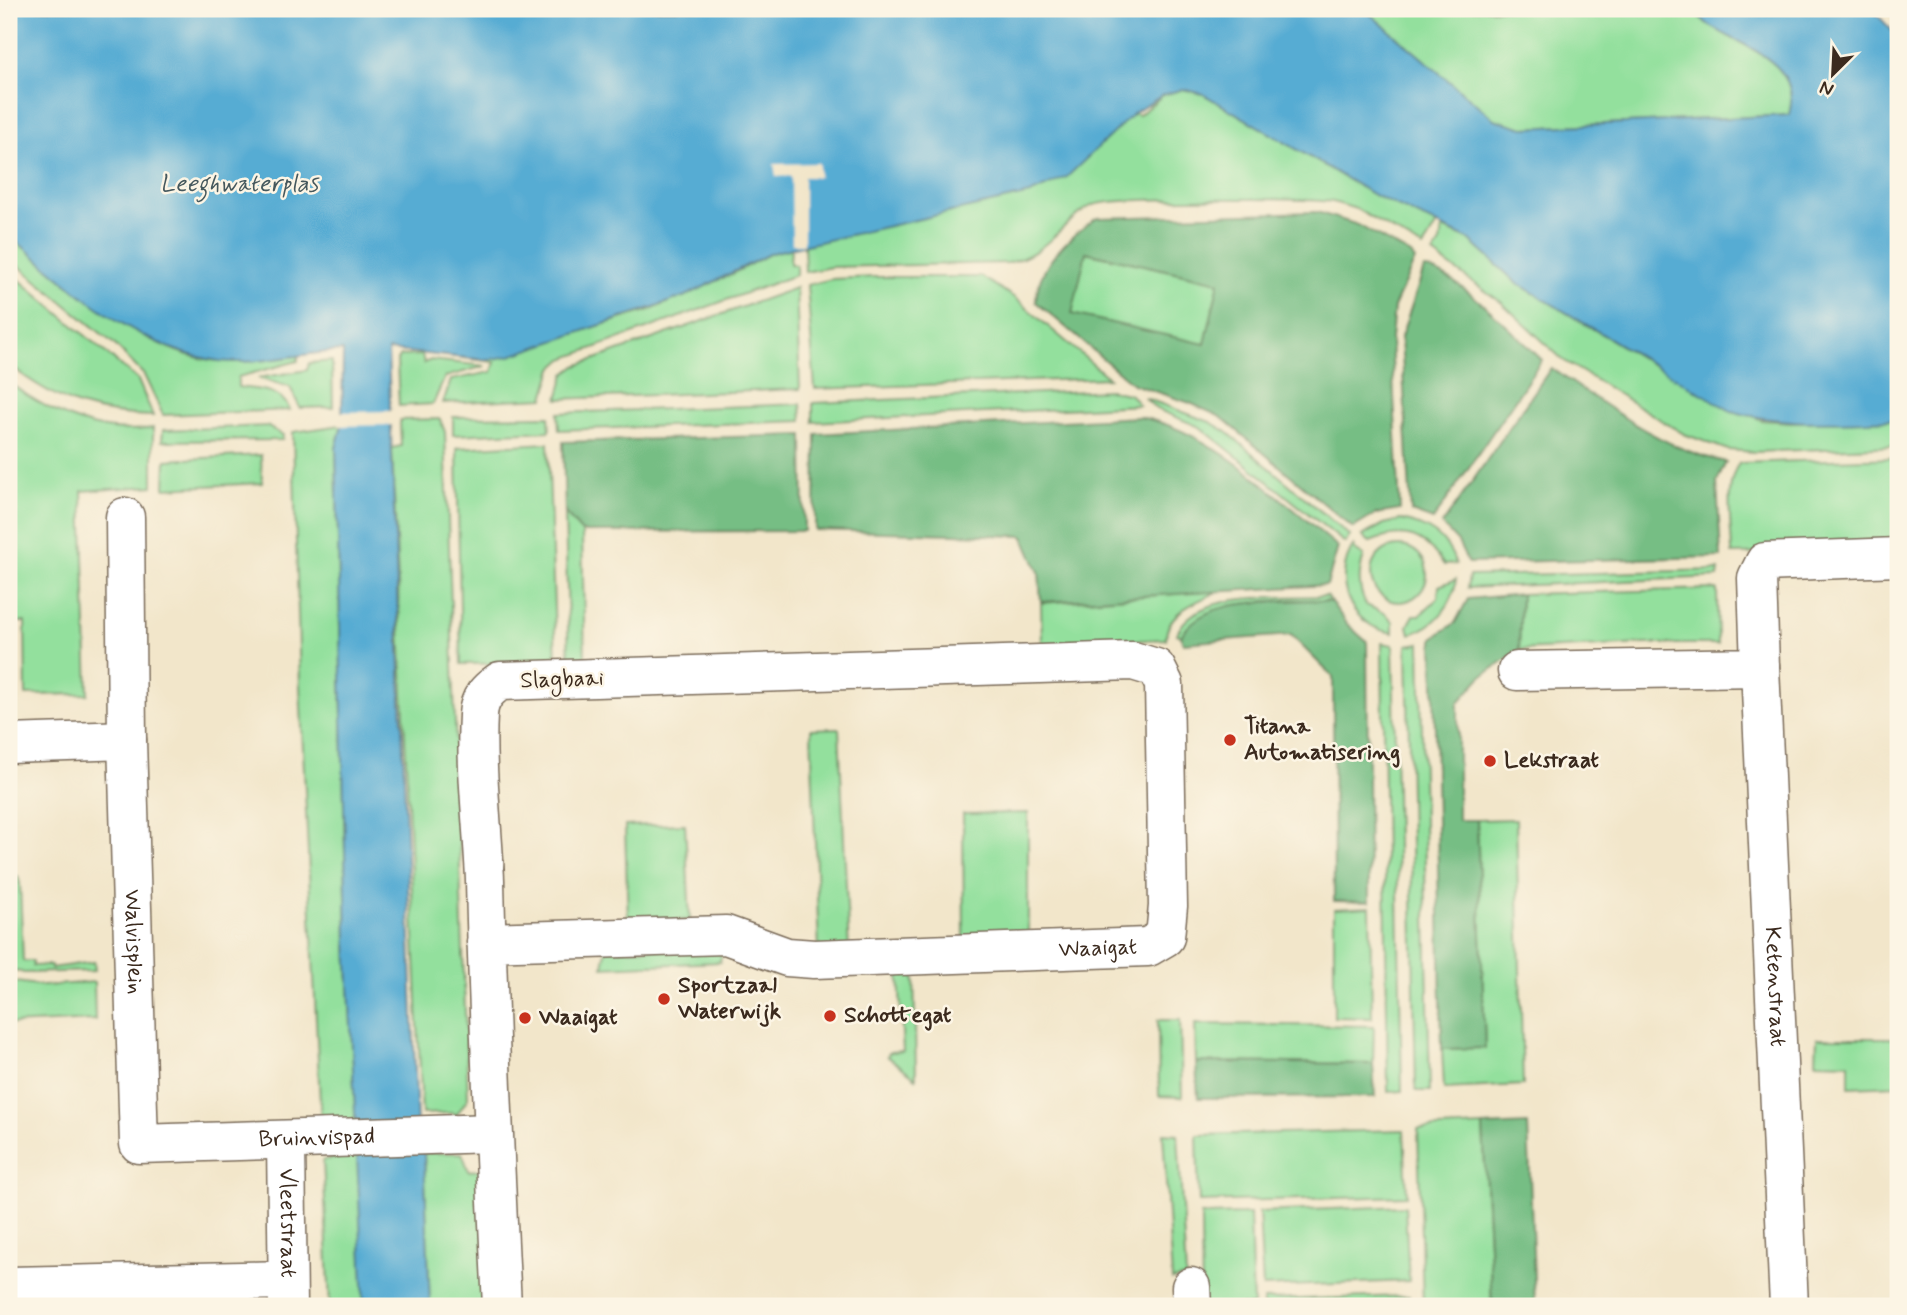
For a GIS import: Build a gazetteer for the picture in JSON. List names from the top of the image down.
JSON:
{
  "streets": {
    "street": [
      "Slagbaai",
      "Walvisplein",
      "Waaigat",
      "Ketenstraat",
      "Bruinvispad",
      "Vleetstraat"
    ]
  },
  "crossings": [
    ["Slagbaai", "Waaigat"],
    ["Slagbaai", "Bruinvispad"],
    ["Walvisplein", "Bruinvispad"],
    ["Bruinvispad", "Vleetstraat"]
  ],
  "water": ["Leeghwaterplas"],
  "places": [
    "Titana Automatisering",
    "Lekstraat",
    "Sportzaal Waterwijk",
    "Schottegat",
    "Waaigat"
  ],
  "north": "bottom left"
}
